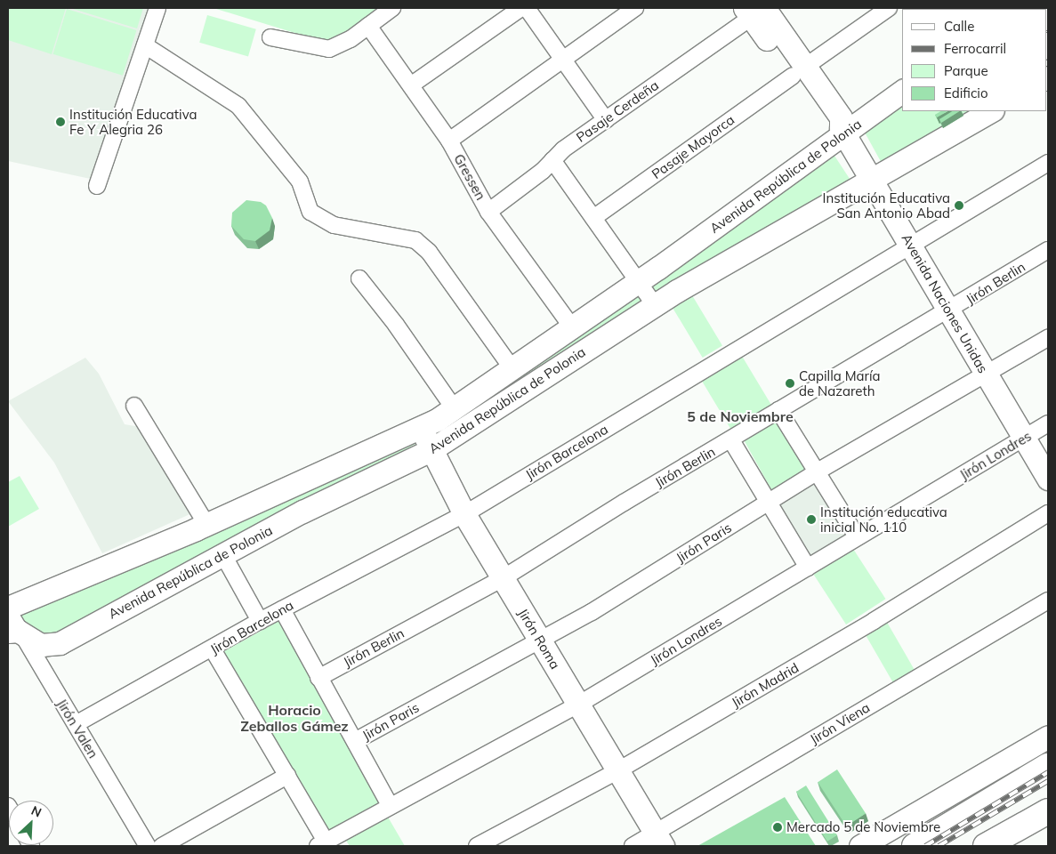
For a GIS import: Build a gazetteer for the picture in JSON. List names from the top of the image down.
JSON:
{
  "streets": {
    "main road": ["Avenida República de Polonia", "Avenida Naciones Unidas", "Jirón Roma"],
    "street": [
      "Pasaje Cerdeña",
      "Pasaje Mayorca",
      "Gressen",
      "Jirón Berlin",
      "Jirón Barcelona",
      "Jirón Londres",
      "Jirón Paris",
      "Jirón Madrid",
      "Jirón Viena",
      "Jirón Valen"
    ]
  },
  "crossings": [
    ["Pasaje Cerdeña", "Gressen"],
    ["Pasaje Cerdeña", "Avenida Naciones Unidas"],
    ["Pasaje Mayorca", "Avenida Naciones Unidas"],
    ["Avenida República de Polonia", "Gressen"],
    ["Avenida República de Polonia", "Avenida Naciones Unidas"],
    ["Avenida República de Polonia", "Jirón Roma"],
    ["Avenida República de Polonia", "Jirón Valen"],
    ["Jirón Berlin", "Avenida Naciones Unidas"],
    ["Jirón Berlin", "Jirón Roma"],
    ["Avenida Naciones Unidas", "Jirón Barcelona"],
    ["Avenida Naciones Unidas", "Jirón Londres"],
    ["Avenida Naciones Unidas", "Jirón Paris"],
    ["Jirón Barcelona", "Jirón Roma"],
    ["Jirón Barcelona", "Jirón Valen"],
    ["Jirón Londres", "Jirón Roma"],
    ["Jirón Paris", "Jirón Roma"],
    ["Jirón Roma", "Jirón Madrid"],
    ["Jirón Roma", "Jirón Viena"]
  ],
  "districts": ["5 de Noviembre", "Horacio Zeballos Gámez"],
  "places": [
    "Institución Educativa Fe Y Alegria 26",
    "Institución Educativa San Antonio Abad",
    "Capilla María de Nazareth",
    "Institución educativa inicial No. 110",
    "Mercado 5 de Noviembre"
  ],
  "legend": [
    "Calle",
    "Ferrocarril",
    "Parque",
    "Edificio"
  ],
  "north": "top right"
}
